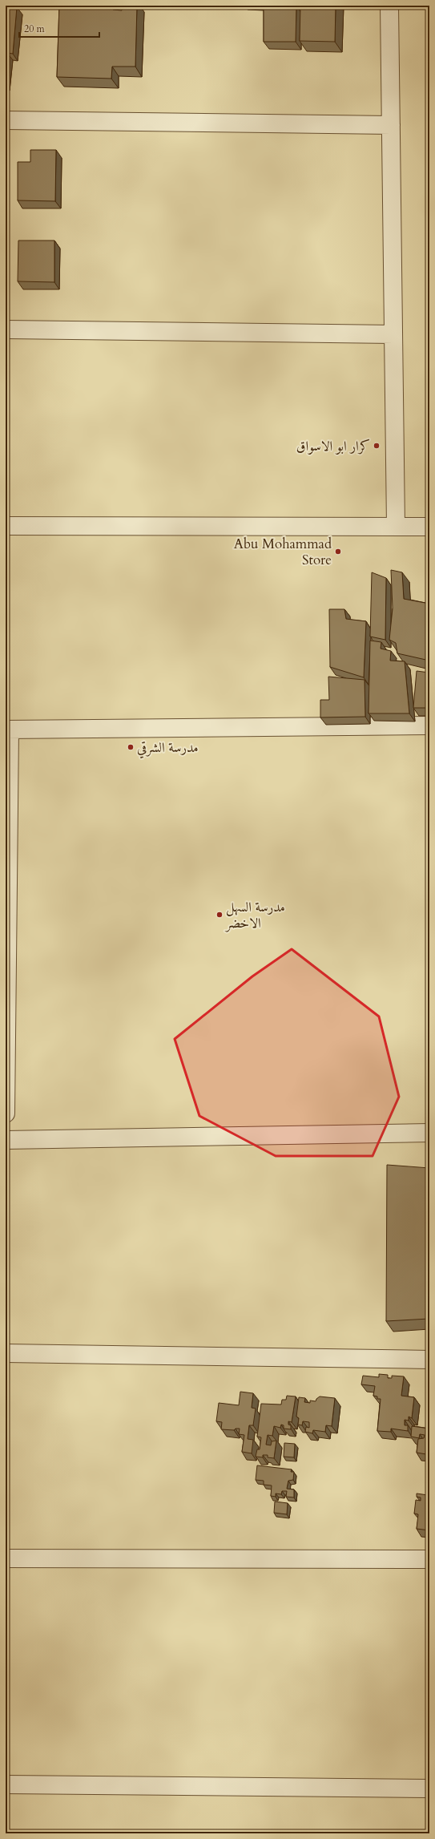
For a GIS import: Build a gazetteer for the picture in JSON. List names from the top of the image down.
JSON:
{
  "places": [
    "كرار ابو الاسواق",
    "Abu Mohammad Store",
    "مدرسة الشرقي",
    "مدرسة السهل الاخضر"
  ],
  "scale_bar": "20 m"
}
